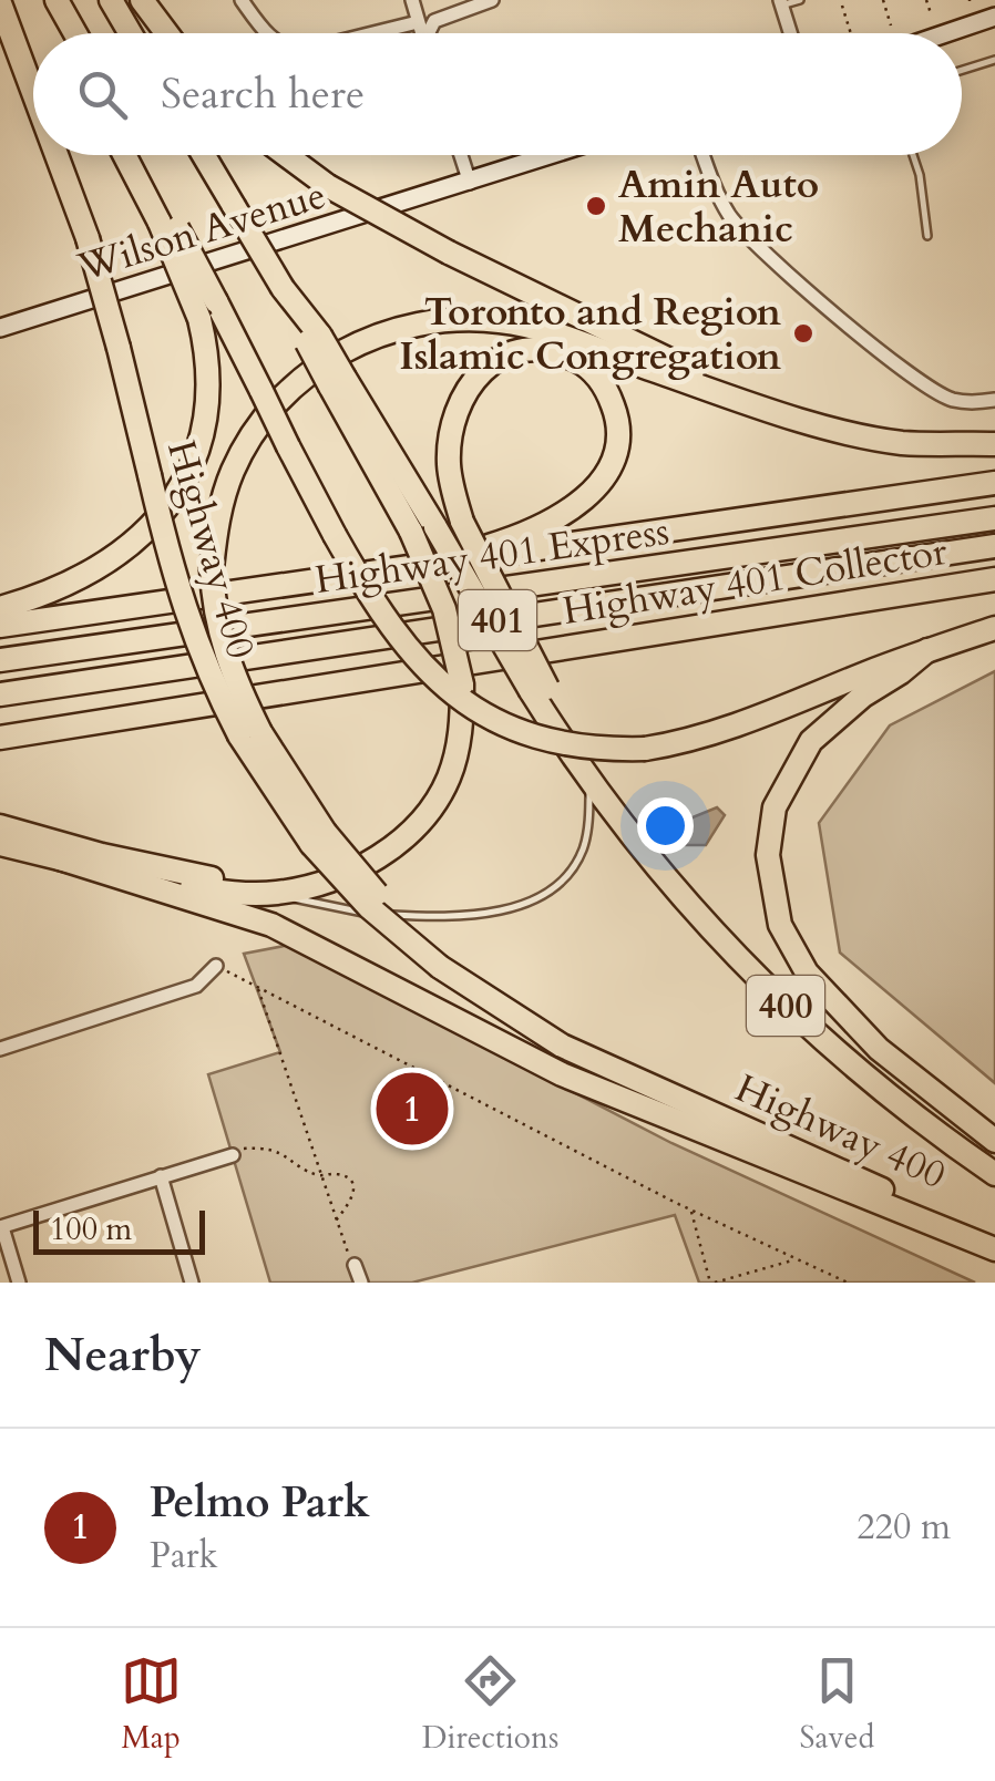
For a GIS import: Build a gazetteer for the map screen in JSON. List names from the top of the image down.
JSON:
{
  "streets": {
    "highway": [
      "Highway 400",
      "Highway 401 Express",
      "Highway 401 Collector",
      "401",
      "400"
    ],
    "main road": ["Wilson Avenue"]
  },
  "places": ["Amin Auto Mechanic", "Toronto and Region Islamic Congregation"],
  "scale_bar": "100 m",
  "page": {
    "search": "Search here",
    "pins": "1",
    "scale": "100 m",
    "heading": "Nearby",
    "list": [
      {
        "mark": "1",
        "name": "Pelmo Park",
        "note": "Park",
        "value": "220 m"
      }
    ],
    "nav": ["Map", "Directions", "Saved"]
  }
}
